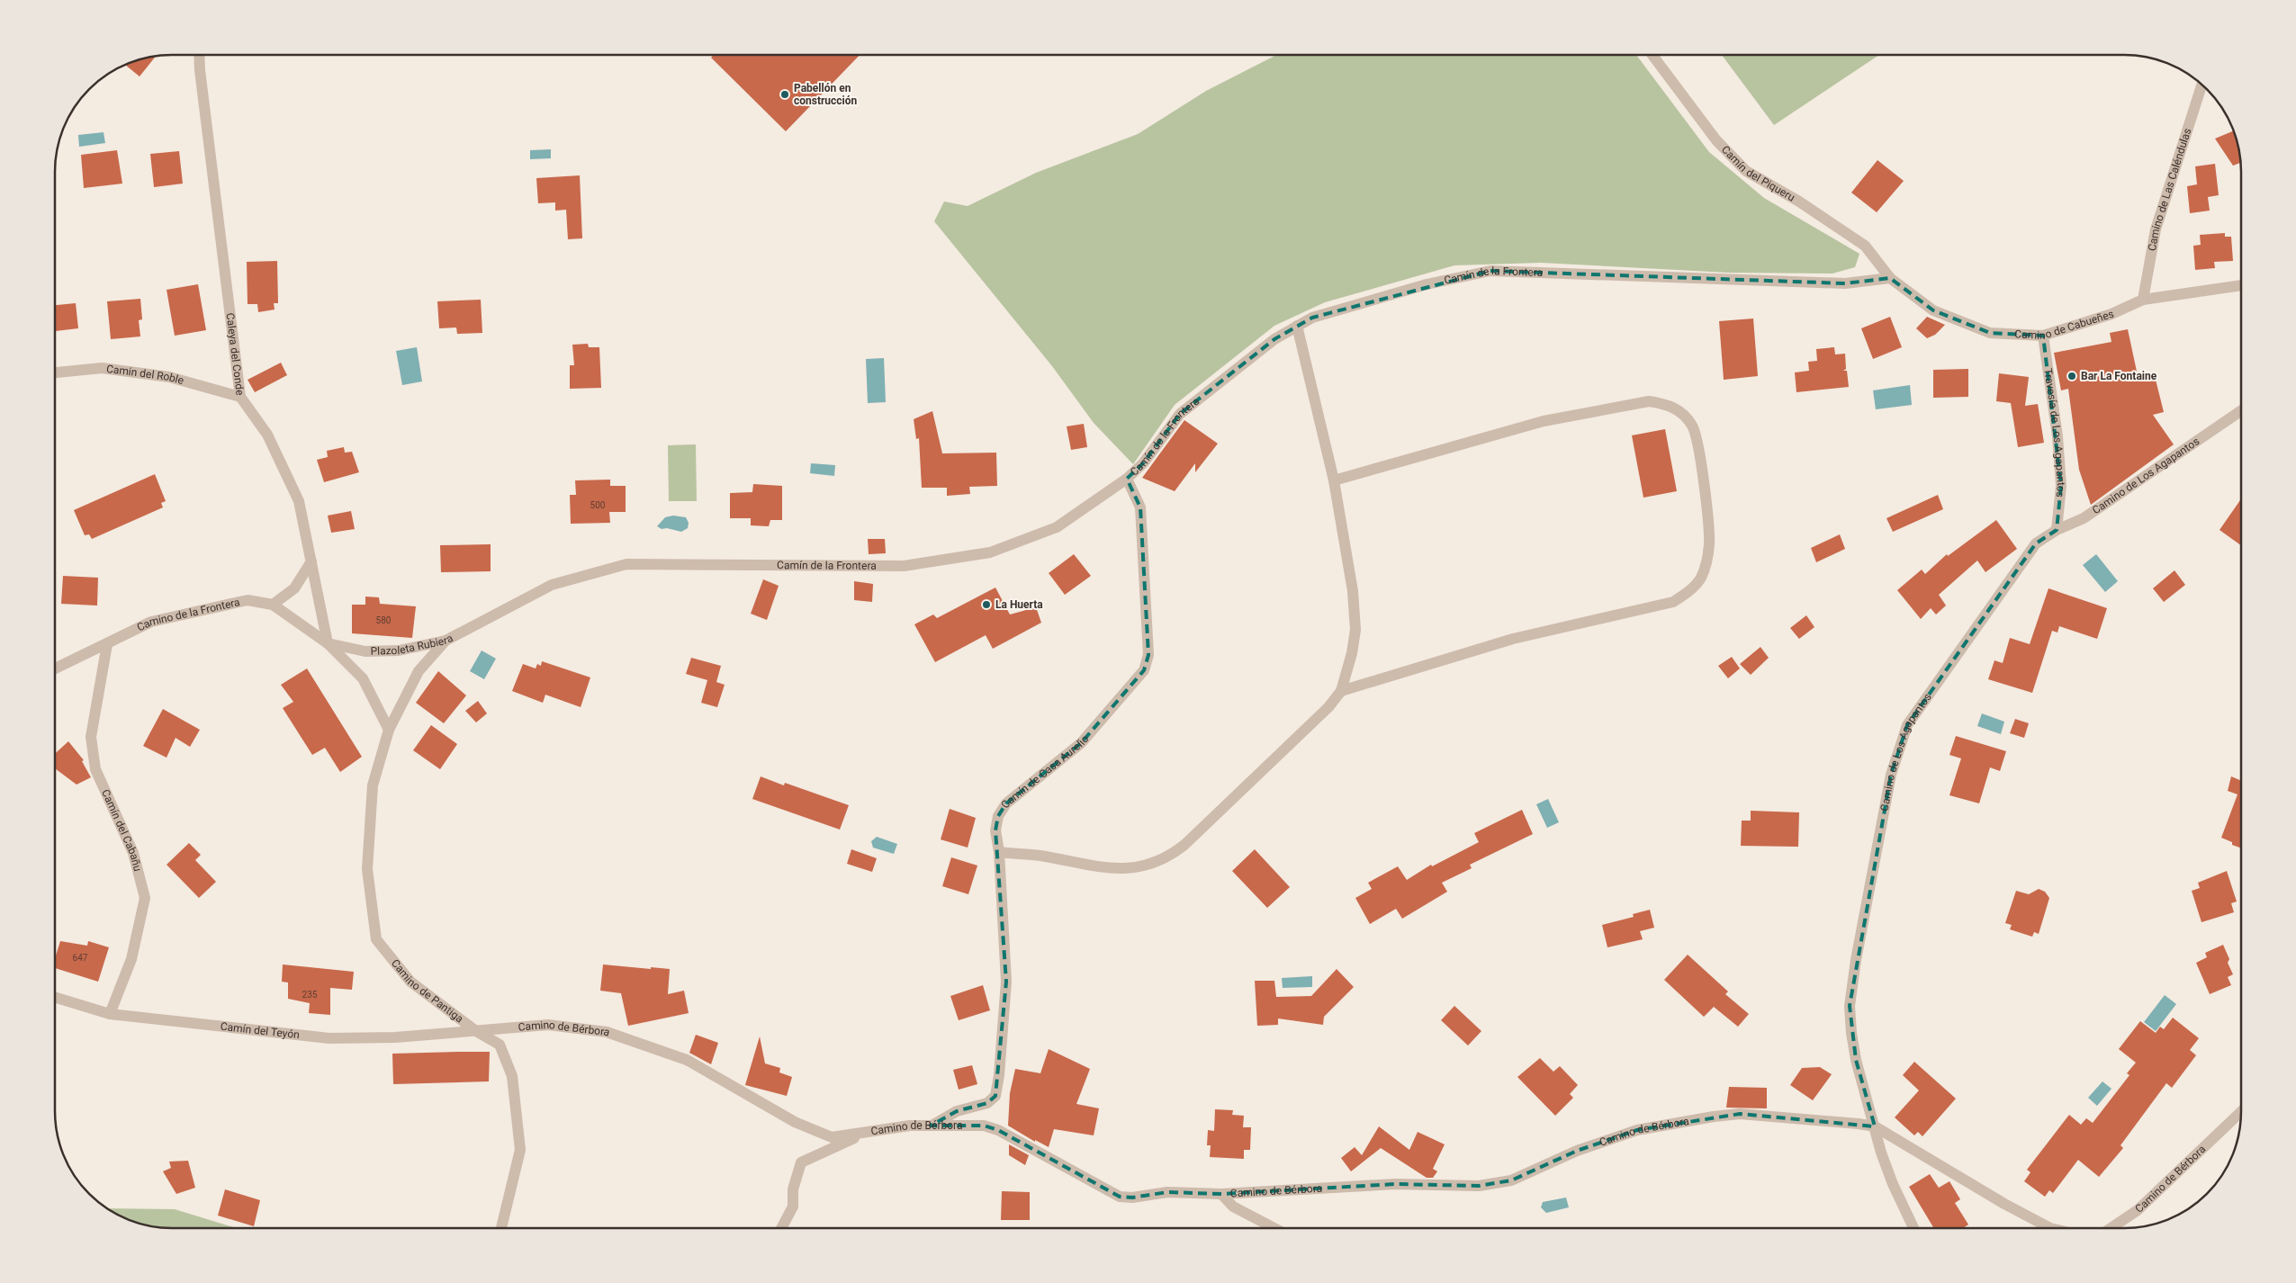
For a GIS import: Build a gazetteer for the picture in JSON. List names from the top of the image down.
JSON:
{
  "streets": {
    "street": [
      "Camín del Piqueru",
      "Camino de Las Caléndulas",
      "Camín de la Frontera",
      "Camino de Cabueñes",
      "Caleya del Conde",
      "Camín del Roble",
      "Travesía de Los Agapantos",
      "Camino de Los Agapantos",
      "Camino de la Frontera",
      "Plazoleta Rubiera",
      "Camín de Casa Aurelio",
      "Camín del Cabañu",
      "Camino de Pantiga",
      "Camín del Teyón",
      "Camino de Bérbora"
    ]
  },
  "crossings": [
    ["Camín del Piqueru", "Camín de la Frontera"],
    ["Camín del Piqueru", "Camino de Cabueñes"],
    ["Camino de Las Caléndulas", "Camino de Cabueñes"],
    ["Camín de la Frontera", "Camino de Cabueñes"],
    ["Camín de la Frontera", "Plazoleta Rubiera"],
    ["Camín de la Frontera", "Camín de Casa Aurelio"],
    ["Camino de Cabueñes", "Travesía de Los Agapantos"],
    ["Caleya del Conde", "Camín del Roble"],
    ["Caleya del Conde", "Camino de la Frontera"],
    ["Caleya del Conde", "Plazoleta Rubiera"],
    ["Travesía de Los Agapantos", "Camino de Los Agapantos"],
    ["Camino de Los Agapantos", "Camino de Bérbora"],
    ["Camino de la Frontera", "Plazoleta Rubiera"],
    ["Camino de la Frontera", "Camín del Cabañu"],
    ["Plazoleta Rubiera", "Camino de Pantiga"],
    ["Camín de Casa Aurelio", "Camino de Bérbora"],
    ["Camín del Cabañu", "Camín del Teyón"],
    ["Camino de Pantiga", "Camín del Teyón"],
    ["Camino de Pantiga", "Camino de Bérbora"],
    ["Camín del Teyón", "Camino de Bérbora"]
  ],
  "places": ["Pabellón en construcción", "Bar La Fontaine", "La Huerta"],
  "house_numbers": [
    "500",
    "580",
    "647",
    "235"
  ]
}
